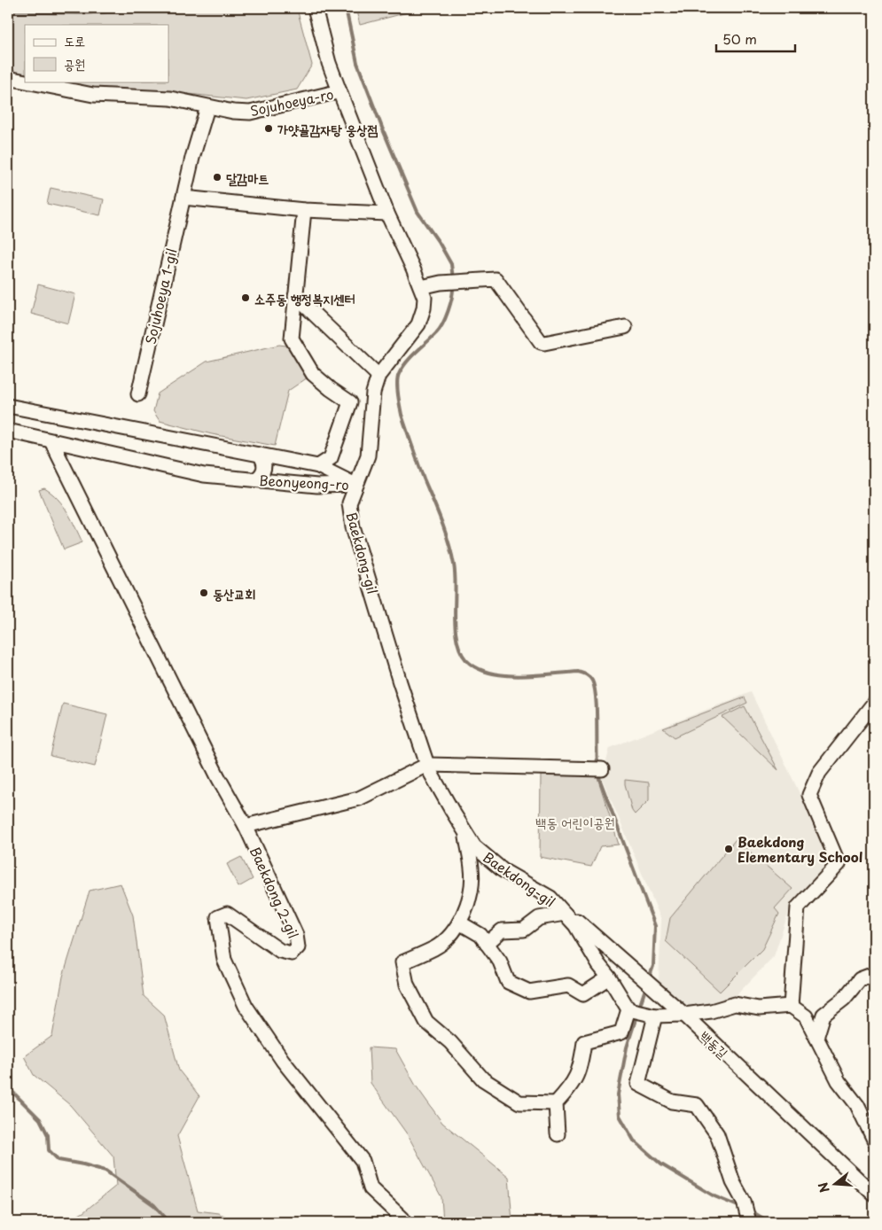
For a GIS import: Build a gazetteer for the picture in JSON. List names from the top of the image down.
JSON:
{
  "streets": {
    "street": [
      "Sojuhoeya-ro",
      "Sojuhoeya 1-gil",
      "Beonyeong-ro",
      "Baekdong-gil",
      "Baekdong 2-gil",
      "백동길"
    ]
  },
  "crossings": [
    ["Sojuhoeya-ro", "Sojuhoeya 1-gil"],
    ["Sojuhoeya-ro", "Beonyeong-ro"],
    ["Sojuhoeya-ro", "Baekdong-gil"],
    ["Beonyeong-ro", "Baekdong-gil"],
    ["Baekdong-gil", "백동길"]
  ],
  "parks": ["백동 어린이공원"],
  "places": [
    "가얏골감자탕 웅상점",
    "달감마트",
    "소주동 행정복지센터",
    "동산교회",
    "Baekdong Elementary School"
  ],
  "legend": ["도로", "공원"],
  "scale_bar": "50 m",
  "north": "left"
}
